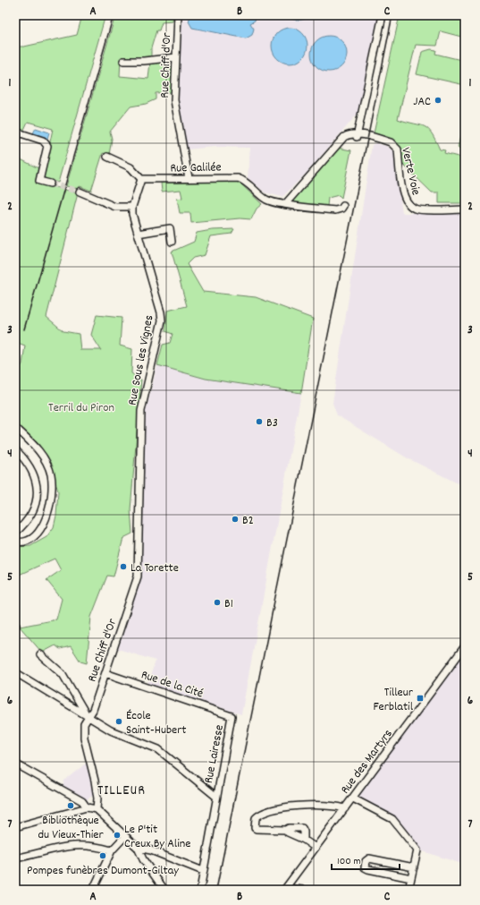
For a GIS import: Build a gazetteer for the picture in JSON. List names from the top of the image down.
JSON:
{
  "streets": {
    "street": [
      "Rue Chiff d'Or",
      "Rue Galilée",
      "Verte Voie",
      "Rue Sous les Vignes",
      "Rue de la Cité",
      "Rue Lairesse",
      "Rue des Martyrs"
    ]
  },
  "crossings": [
    ["Rue Chiff d'Or", "Rue Galilée"],
    ["Rue Chiff d'Or", "Rue Sous les Vignes"],
    ["Rue Chiff d'Or", "Rue de la Cité"],
    ["Rue Galilée", "Rue Sous les Vignes"],
    ["Rue de la Cité", "Rue Lairesse"]
  ],
  "districts": ["TILLEUR"],
  "parks": ["Terril du Piron"],
  "places": {
    "other": [
      "JAC",
      "B3",
      "B2",
      "La Torette",
      "B1",
      "École Saint-Hubert",
      "Bibliothèque du Vieux-Thier",
      "Le P'tit Creux By Aline",
      "Pompes funèbres Dumont-Giltay"
    ],
    "transit": ["Tilleur Ferblatil"]
  },
  "scale_bar": "100 m",
  "grid": {
    "columns": ["A", "B", "C"],
    "rows": [
      "1",
      "2",
      "3",
      "4",
      "5",
      "6",
      "7"
    ]
  }
}
